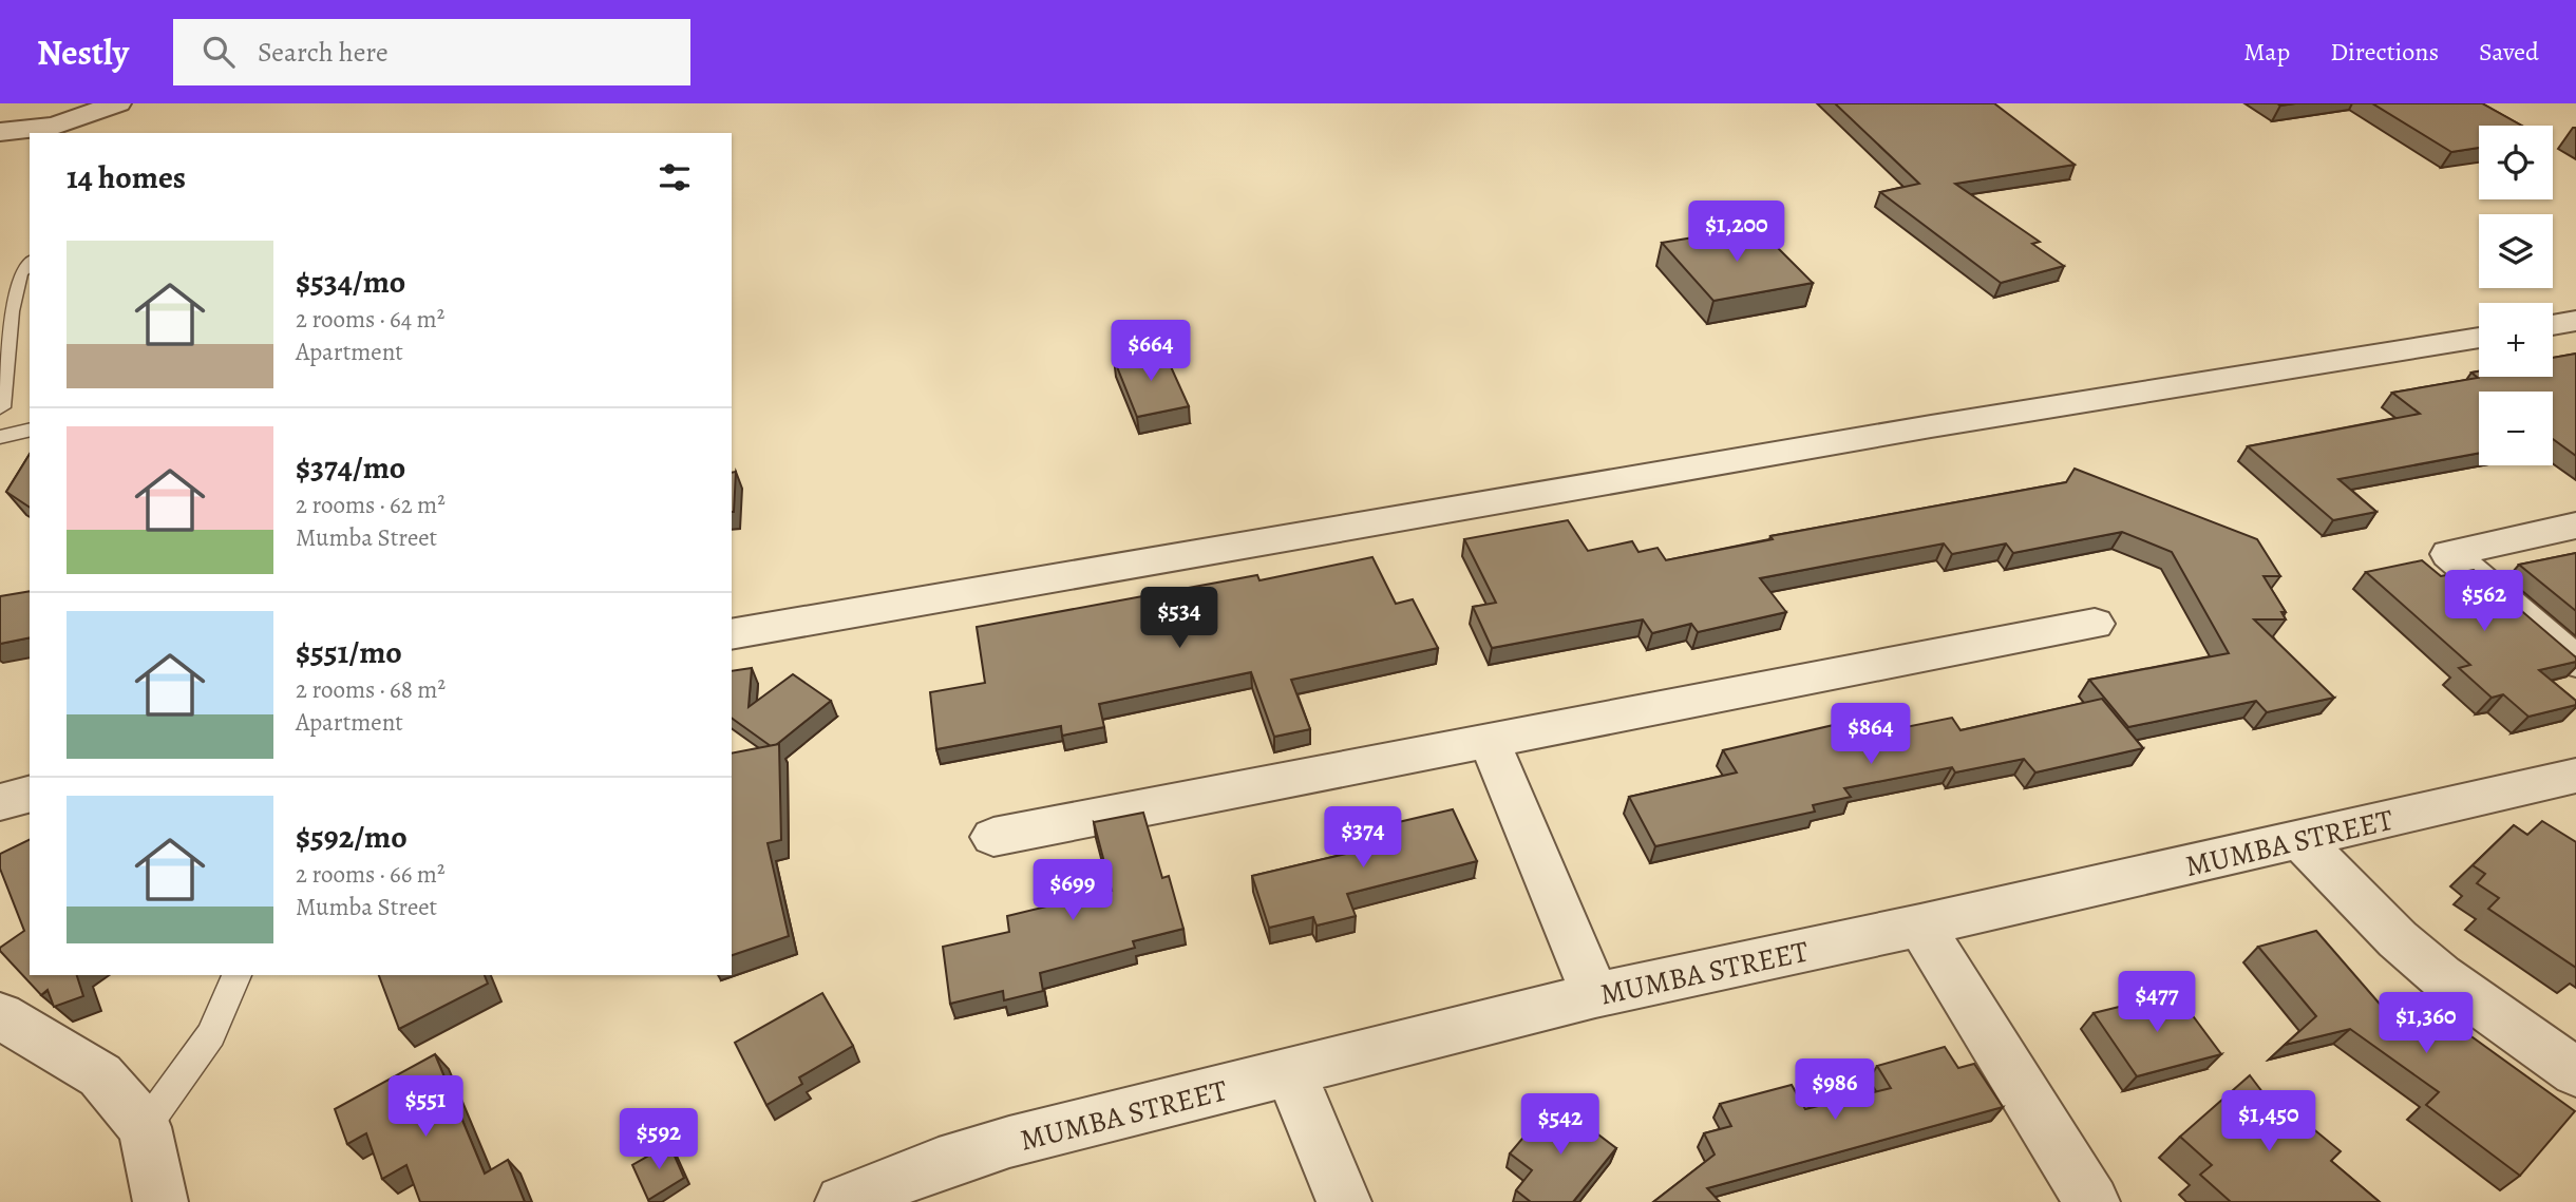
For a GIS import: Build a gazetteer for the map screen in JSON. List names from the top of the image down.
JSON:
{
  "streets": {
    "street": ["MUMBA STREET"]
  },
  "page": {
    "header": "Nestly",
    "search": "Search here",
    "nav": ["Map", "Directions", "Saved"],
    "map_buttons": ["+", "−"],
    "heading": "14 homes",
    "price": [
      "$1,200",
      "$664",
      "$562",
      "$534",
      "$864",
      "$374",
      "$699",
      "$477",
      "$1,360",
      "$986",
      "$551",
      "$1,450",
      "$542",
      "$592"
    ],
    "list": [
      {
        "name": "$534/mo",
        "note": "2 rooms · 64 m² · Apartment"
      },
      {
        "name": "$374/mo",
        "note": "2 rooms · 62 m² · Mumba Street"
      },
      {
        "name": "$551/mo",
        "note": "2 rooms · 68 m² · Apartment"
      },
      {
        "name": "$592/mo",
        "note": "2 rooms · 66 m² · Mumba Street"
      }
    ]
  }
}
